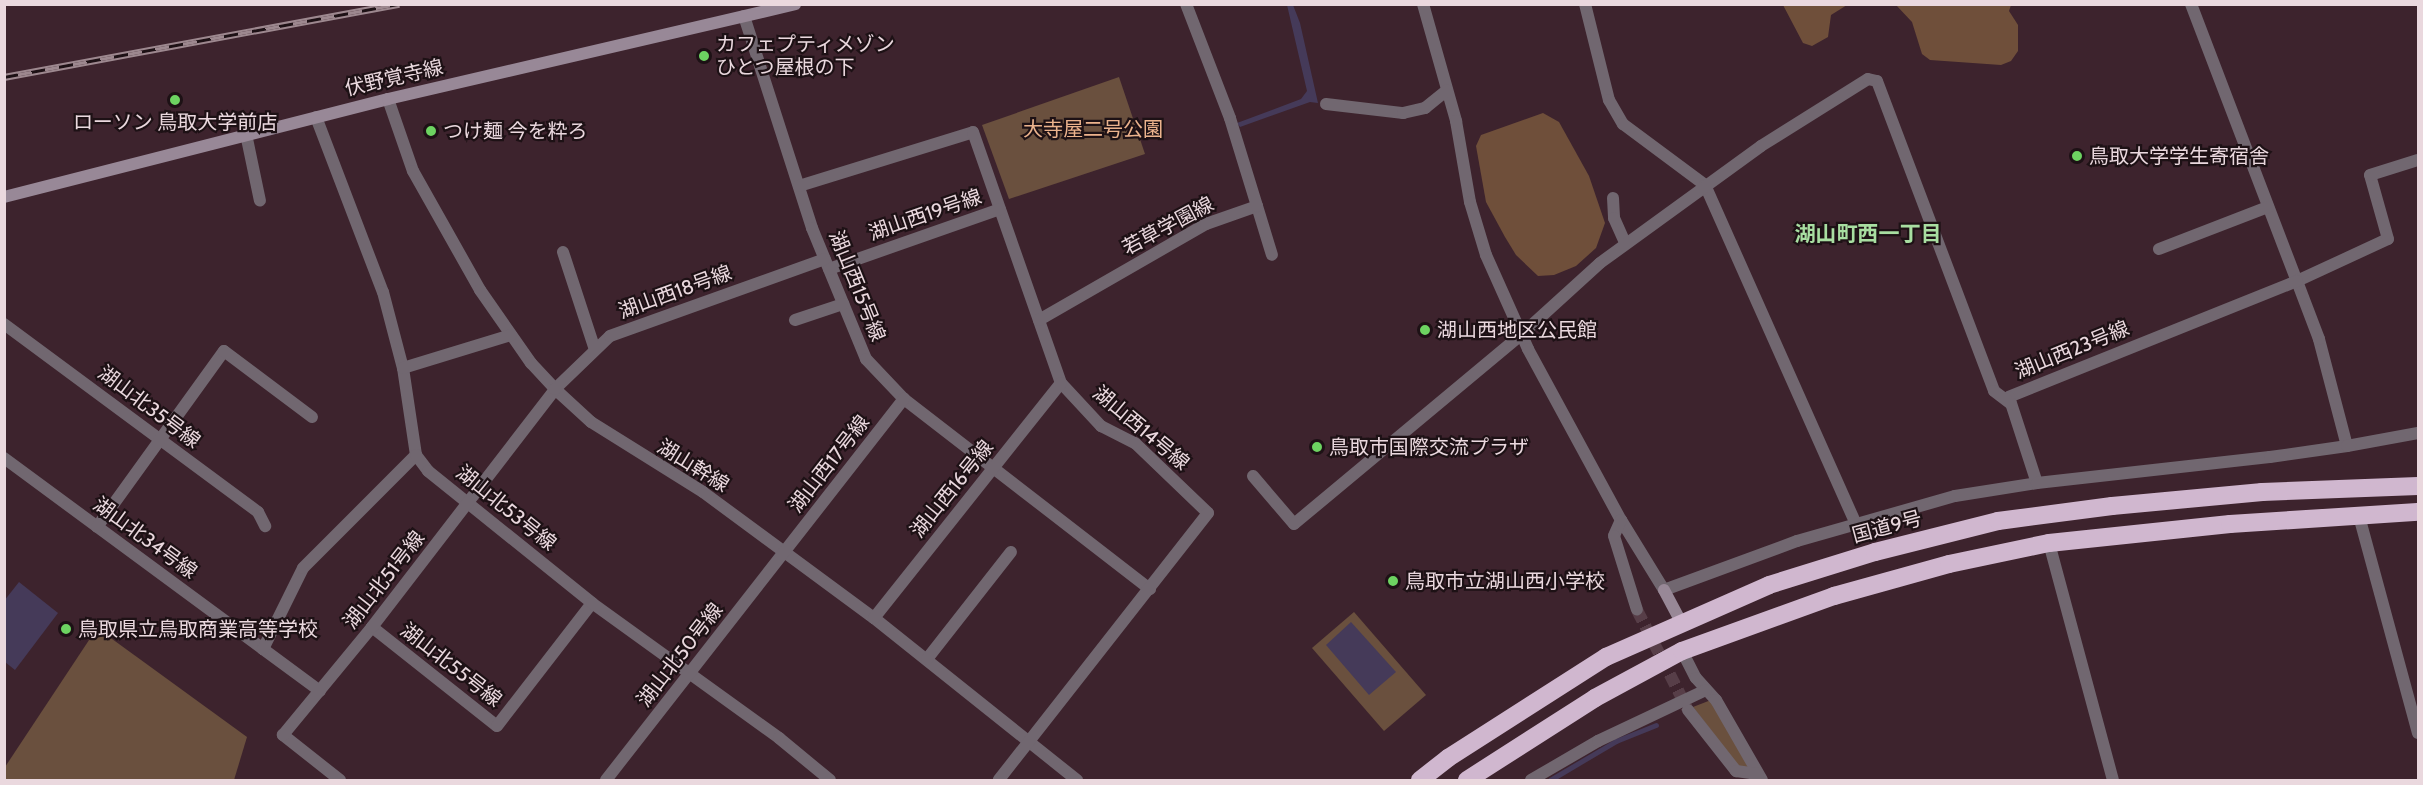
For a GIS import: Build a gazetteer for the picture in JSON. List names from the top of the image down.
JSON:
{
  "streets": {
    "highway": ["国道9号"],
    "main road": ["伏野覚寺線"],
    "street": [
      "湖山西19号線",
      "若草学園線",
      "湖山西15号線",
      "湖山西18号線",
      "湖山西23号線",
      "湖山北35号線",
      "湖山西14号線",
      "湖山西17号線",
      "湖山幹線",
      "湖山西16号線",
      "湖山北53号線",
      "湖山北34号線",
      "湖山北51号線",
      "湖山北50号線",
      "湖山北55号線"
    ]
  },
  "crossings": [
    ["伏野覚寺線", "湖山西15号線"],
    ["伏野覚寺線", "湖山幹線"],
    ["湖山西19号線", "湖山西15号線"],
    ["湖山西19号線", "湖山西18号線"],
    ["湖山西19号線", "湖山西14号線"],
    ["若草学園線", "湖山西14号線"],
    ["湖山西15号線", "湖山西18号線"],
    ["湖山西15号線", "湖山西14号線"],
    ["湖山西15号線", "湖山西17号線"],
    ["湖山西15号線", "湖山西16号線"],
    ["湖山西18号線", "湖山幹線"],
    ["湖山西18号線", "湖山北51号線"],
    ["湖山西14号線", "湖山幹線"],
    ["湖山西14号線", "湖山西16号線"],
    ["湖山西17号線", "湖山幹線"],
    ["湖山西17号線", "湖山北50号線"],
    ["湖山幹線", "湖山西16号線"],
    ["湖山幹線", "湖山北51号線"],
    ["湖山幹線", "湖山北50号線"],
    ["湖山北53号線", "湖山北51号線"],
    ["湖山北53号線", "湖山北50号線"],
    ["湖山北53号線", "湖山北55号線"],
    ["湖山北51号線", "湖山北55号線"]
  ],
  "districts": ["湖山町西一丁目"],
  "parks": ["大寺屋二号公園"],
  "places": [
    "カフェプティメゾン ひとつ屋根の下",
    "ローソン 鳥取大学前店",
    "つけ麺 今を粋ろ",
    "鳥取大学学生寄宿舎",
    "湖山西地区公民館",
    "鳥取市国際交流プラザ",
    "鳥取市立湖山西小学校",
    "鳥取県立鳥取商業高等学校"
  ]
}
